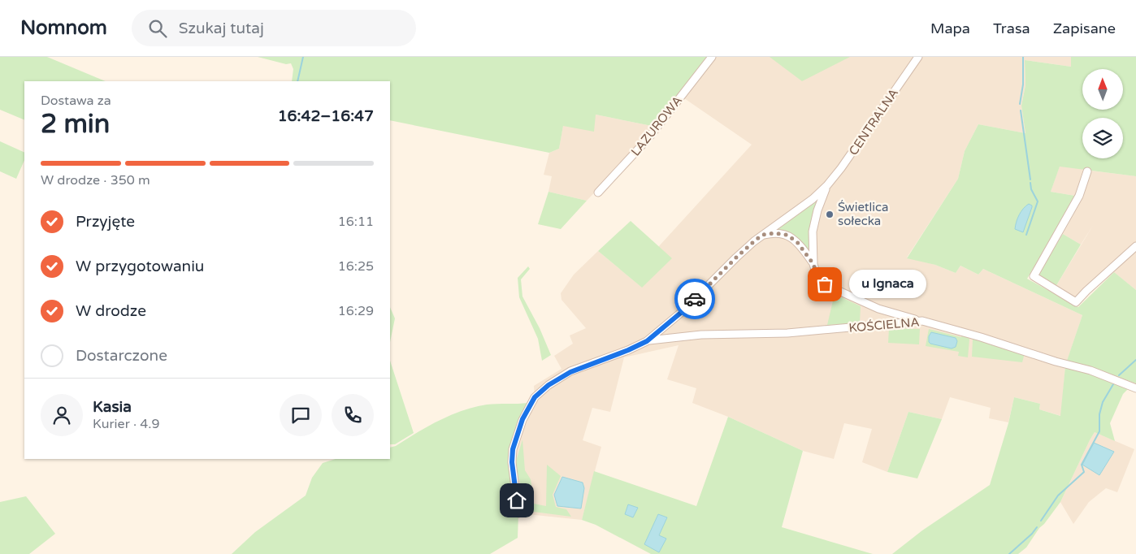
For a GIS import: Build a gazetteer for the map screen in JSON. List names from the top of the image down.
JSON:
{
  "streets": {
    "street": ["CENTRALNA", "LAZUROWA", "KOŚCIELNA"]
  },
  "crossings": [
    ["CENTRALNA", "KOŚCIELNA"]
  ],
  "places": ["Świetlica sołecka", "u Ignaca"],
  "north": "top",
  "page": {
    "header": "Nomnom",
    "search": "Szukaj tutaj",
    "nav": ["Mapa", "Trasa", "Zapisane"],
    "heading": ["2 min", "Dostawa za", "16:42–16:47"],
    "panel": ["Kasia", "Kurier · 4.9"],
    "bar": "W drodze · 350 m",
    "list": [
      ["Przyjęte", "16:11"],
      ["W przygotowaniu", "16:25"],
      ["W drodze", "16:29"],
      "Dostarczone"
    ],
    "bubble": "u Ignaca"
  }
}
